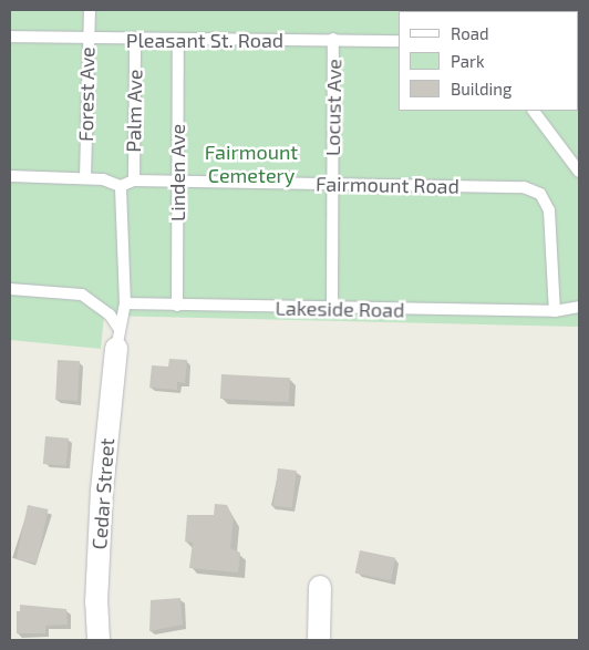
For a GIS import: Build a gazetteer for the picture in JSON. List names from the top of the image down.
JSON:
{
  "streets": {
    "street": ["Cedar Street"],
    "lane": [
      "Pleasant St. Road",
      "Forest Ave",
      "Locust Ave",
      "Palm Ave",
      "Linden Ave",
      "Fairmount Road",
      "Lakeside Road"
    ]
  },
  "crossings": [
    ["Pleasant St. Road", "Forest Ave"],
    ["Pleasant St. Road", "Locust Ave"],
    ["Pleasant St. Road", "Palm Ave"],
    ["Pleasant St. Road", "Linden Ave"],
    ["Locust Ave", "Fairmount Road"],
    ["Locust Ave", "Lakeside Road"],
    ["Palm Ave", "Fairmount Road"],
    ["Linden Ave", "Fairmount Road"],
    ["Linden Ave", "Lakeside Road"],
    ["Fairmount Road", "Lakeside Road"]
  ],
  "parks": ["Fairmount Cemetery"],
  "legend": ["Road", "Park", "Building"]
}
